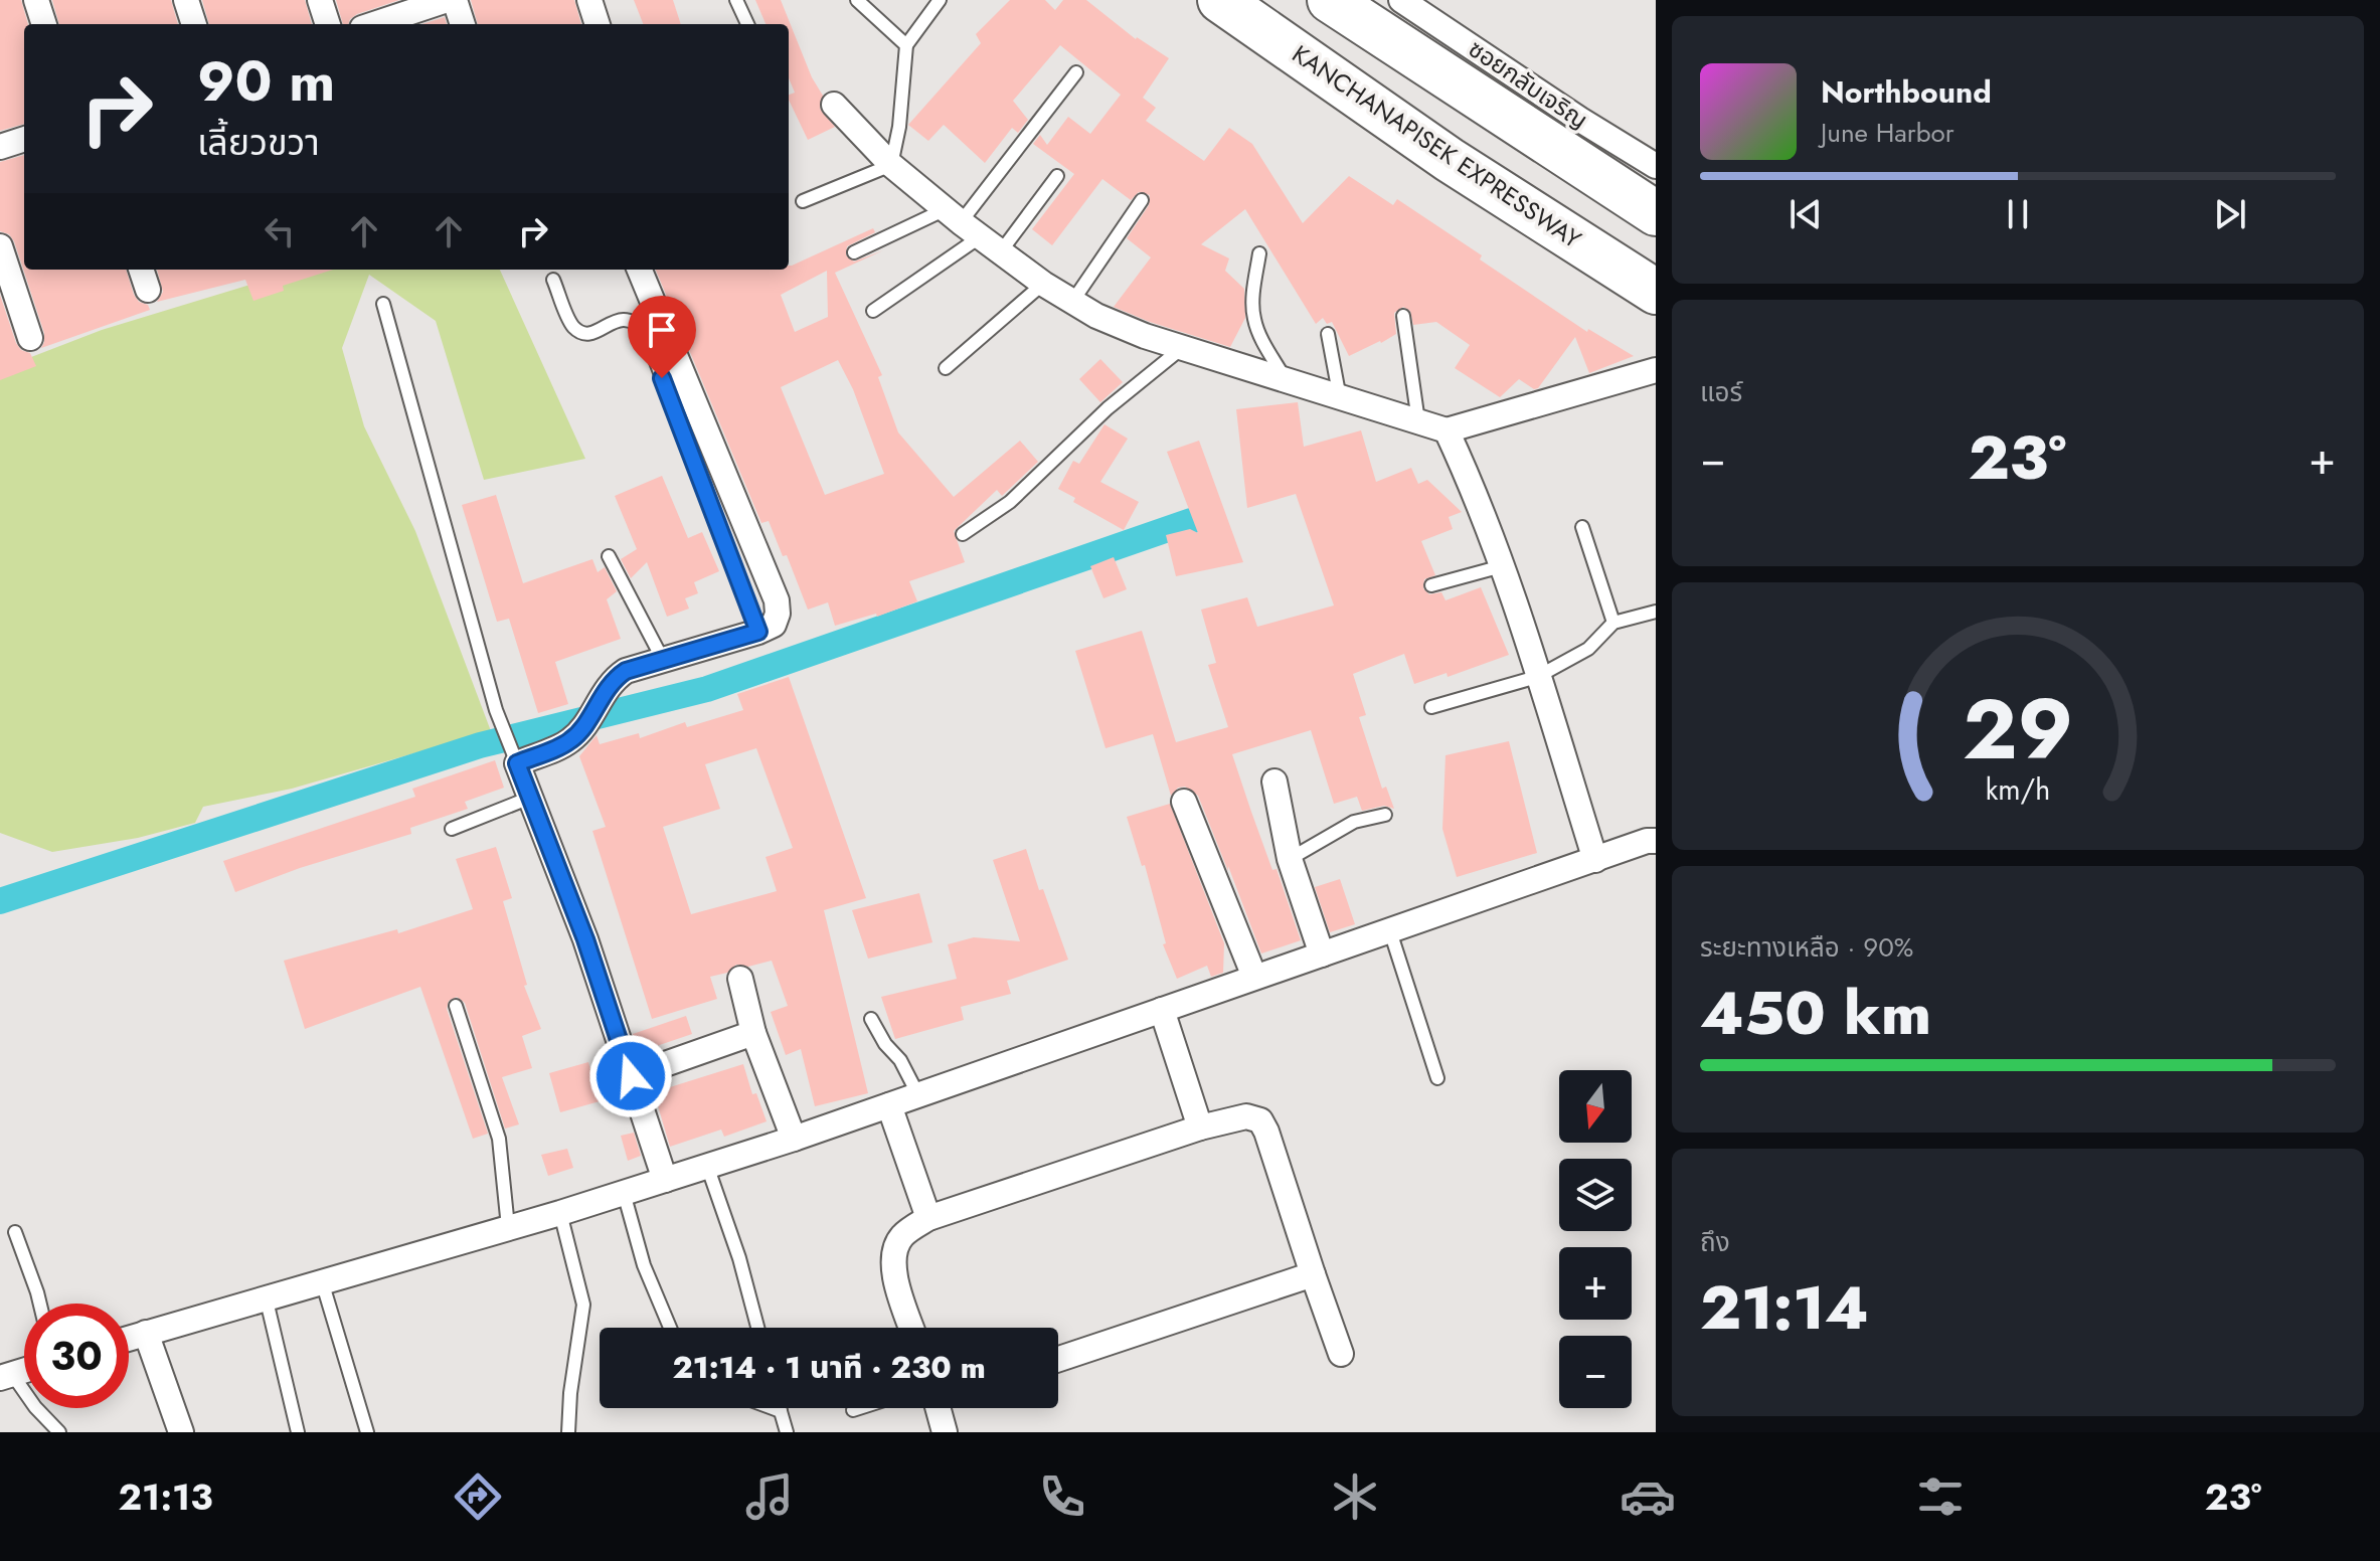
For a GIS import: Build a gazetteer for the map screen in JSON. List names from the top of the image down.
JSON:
{
  "streets": {
    "highway": ["KANCHANAPISEK EXPRESSWAY"],
    "street": ["ซอยกลับเจริญ"]
  },
  "north": "bottom",
  "page": {
    "turn": ["90 m", "เลี้ยวขวา"],
    "song": ["Northbound", "June Harbor"],
    "tile": [
      "แอร์",
      ["ระยะทางเหลือ · 90%", "450 km"],
      ["ถึง", "21:14"]
    ],
    "heat": ["−", "23°", "+"],
    "map_buttons": ["+", "−"],
    "limit": "30",
    "trip": "21:14 · 1 นาที · 230 m",
    "tabs": ["21:13", "23°"],
    "gauge": ["29", "km/h"]
  }
}
